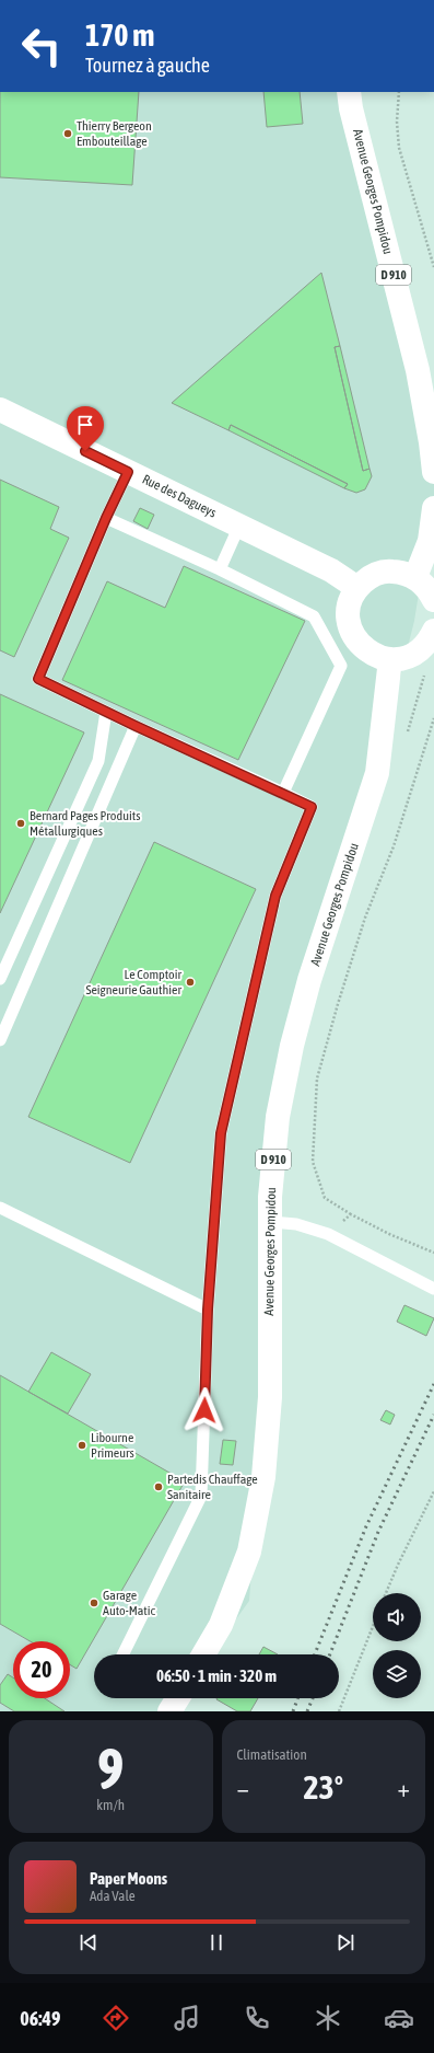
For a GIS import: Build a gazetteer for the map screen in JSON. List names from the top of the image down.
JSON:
{
  "streets": {
    "main road": ["Avenue Georges Pompidou", "D 910", "Rue des Dagueys"]
  },
  "places": [
    "Thierry Bergeon Embouteillage",
    "Bernard Pages Produits Métallurgiques",
    "Le Comptoir Seigneurie Gauthier",
    "Libourne Primeurs",
    "Partedis Chauffage Sanitaire",
    "Garage Auto-Matic"
  ],
  "page": {
    "turn": ["170 m", "Tournez à gauche"],
    "limit": "20",
    "trip": "06:50 · 1 min · 320 m",
    "tile": [
      ["9", "km/h"],
      "Climatisation"
    ],
    "heat": ["−", "23°", "+"],
    "song": ["Paper Moons", "Ada Vale"],
    "tabs": "06:49"
  }
}
